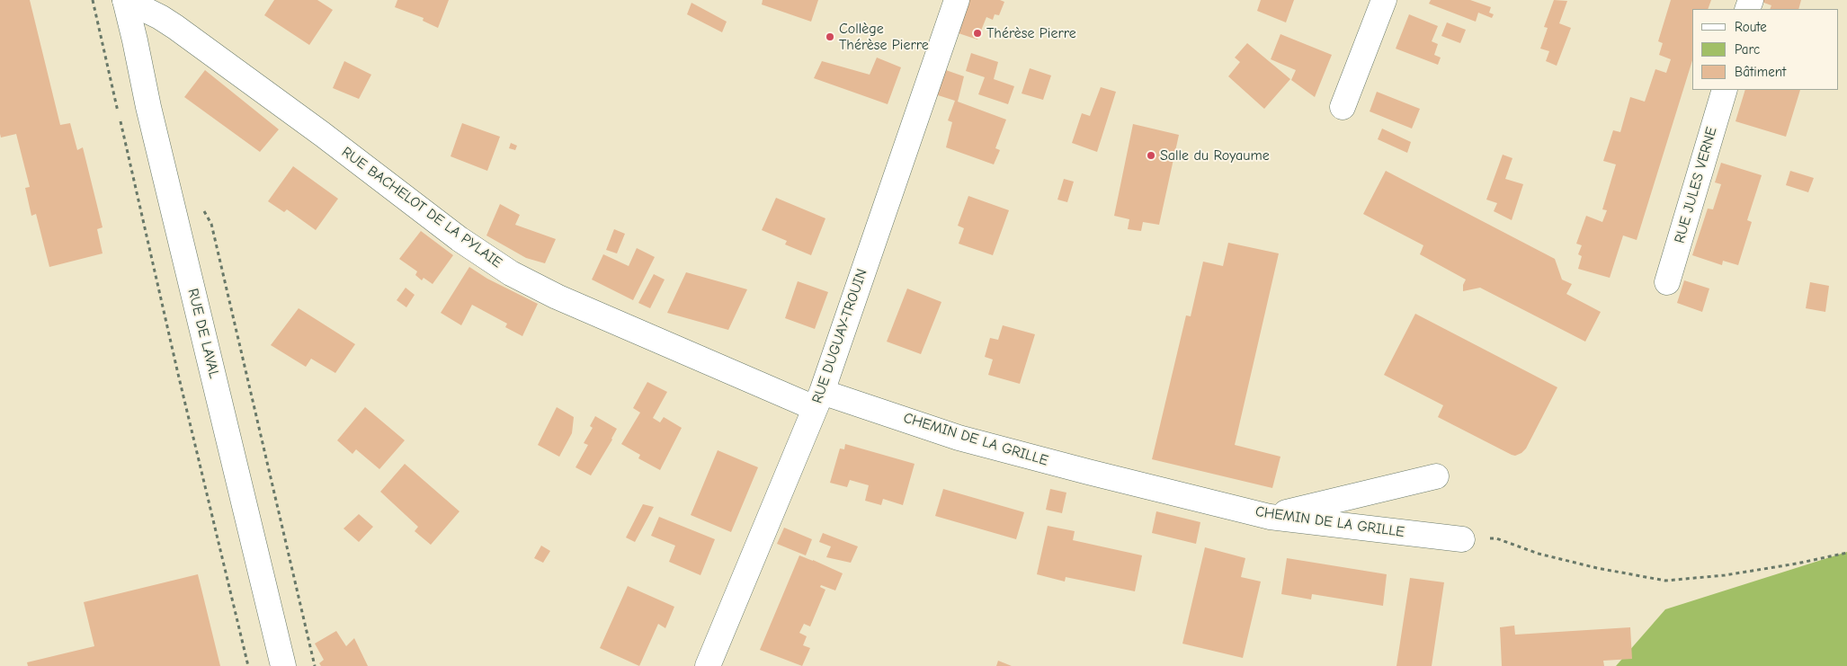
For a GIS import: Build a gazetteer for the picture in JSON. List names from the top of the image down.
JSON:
{
  "streets": {
    "street": [
      "RUE JULES VERNE",
      "RUE BACHELOT DE LA PYLAIE",
      "RUE DE LAVAL",
      "RUE DUGUAY-TROUIN",
      "CHEMIN DE LA GRILLE"
    ]
  },
  "crossings": [
    ["RUE BACHELOT DE LA PYLAIE", "RUE DE LAVAL"],
    ["RUE BACHELOT DE LA PYLAIE", "RUE DUGUAY-TROUIN"],
    ["RUE BACHELOT DE LA PYLAIE", "CHEMIN DE LA GRILLE"],
    ["RUE DUGUAY-TROUIN", "CHEMIN DE LA GRILLE"]
  ],
  "places": ["Thérèse Pierre", "Collège Thérèse Pierre", "Salle du Royaume"],
  "legend": ["Route", "Parc", "Bâtiment"]
}
